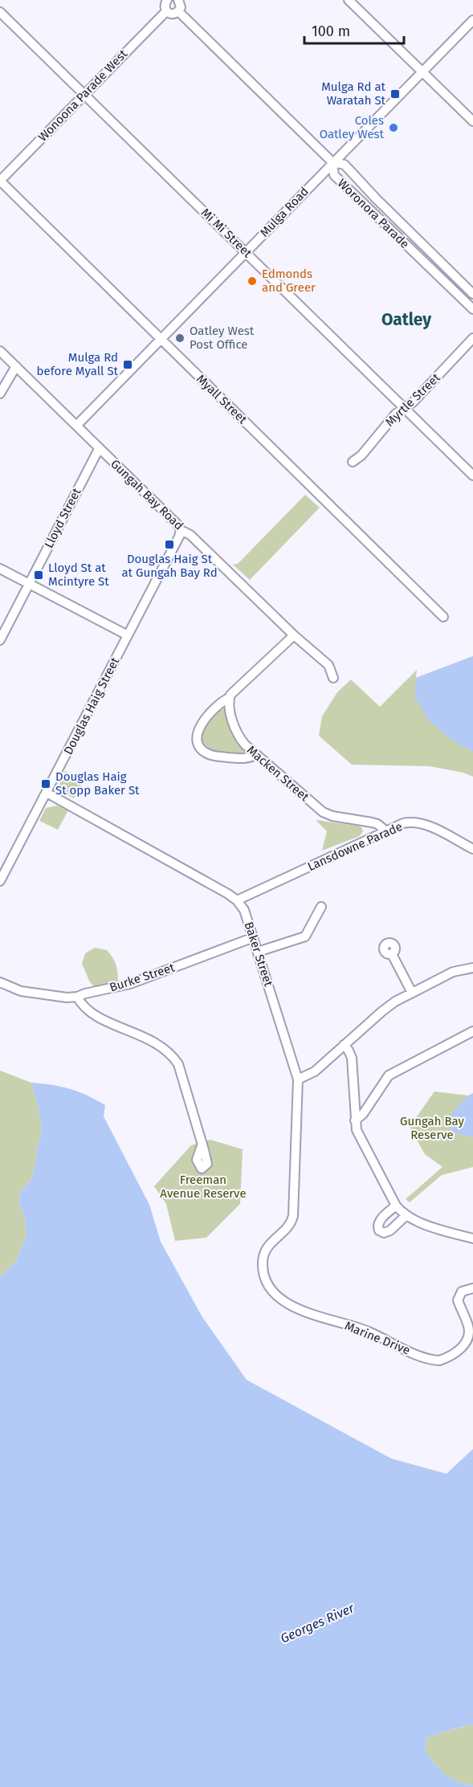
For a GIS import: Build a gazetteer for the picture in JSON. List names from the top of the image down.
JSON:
{
  "streets": {
    "street": [
      "Wonoona Parade West",
      "Mulga Road",
      "Woronora Parade",
      "Mi Mi Street",
      "Myall Street",
      "Myrtle Street",
      "Gungah Bay Road",
      "Lloyd Street",
      "Douglas Haig Street",
      "Macken Street",
      "Lansdowne Parade",
      "Baker Street",
      "Burke Street",
      "Marine Drive"
    ]
  },
  "crossings": [
    ["Wonoona Parade West", "Mi Mi Street"],
    ["Wonoona Parade West", "Myall Street"],
    ["Mulga Road", "Woronora Parade"],
    ["Mulga Road", "Mi Mi Street"],
    ["Mulga Road", "Myall Street"],
    ["Mulga Road", "Gungah Bay Road"],
    ["Mi Mi Street", "Myrtle Street"],
    ["Gungah Bay Road", "Lloyd Street"],
    ["Gungah Bay Road", "Douglas Haig Street"],
    ["Douglas Haig Street", "Baker Street"],
    ["Macken Street", "Lansdowne Parade"],
    ["Lansdowne Parade", "Baker Street"],
    ["Baker Street", "Burke Street"],
    ["Baker Street", "Marine Drive"]
  ],
  "districts": ["Oatley"],
  "water": ["Georges River"],
  "parks": ["Gungah Bay Reserve", "Freeman Avenue Reserve"],
  "places": {
    "transit": [
      "Mulga Rd at Waratah St",
      "Mulga Rd before Myall St",
      "Douglas Haig St at Gungah Bay Rd",
      "Lloyd St at Mcintyre St",
      "Douglas Haig St opp Baker St"
    ],
    "other": ["Coles Oatley West", "Edmonds and Greer", "Oatley West Post Office"]
  },
  "scale_bar": "100 m"
}
